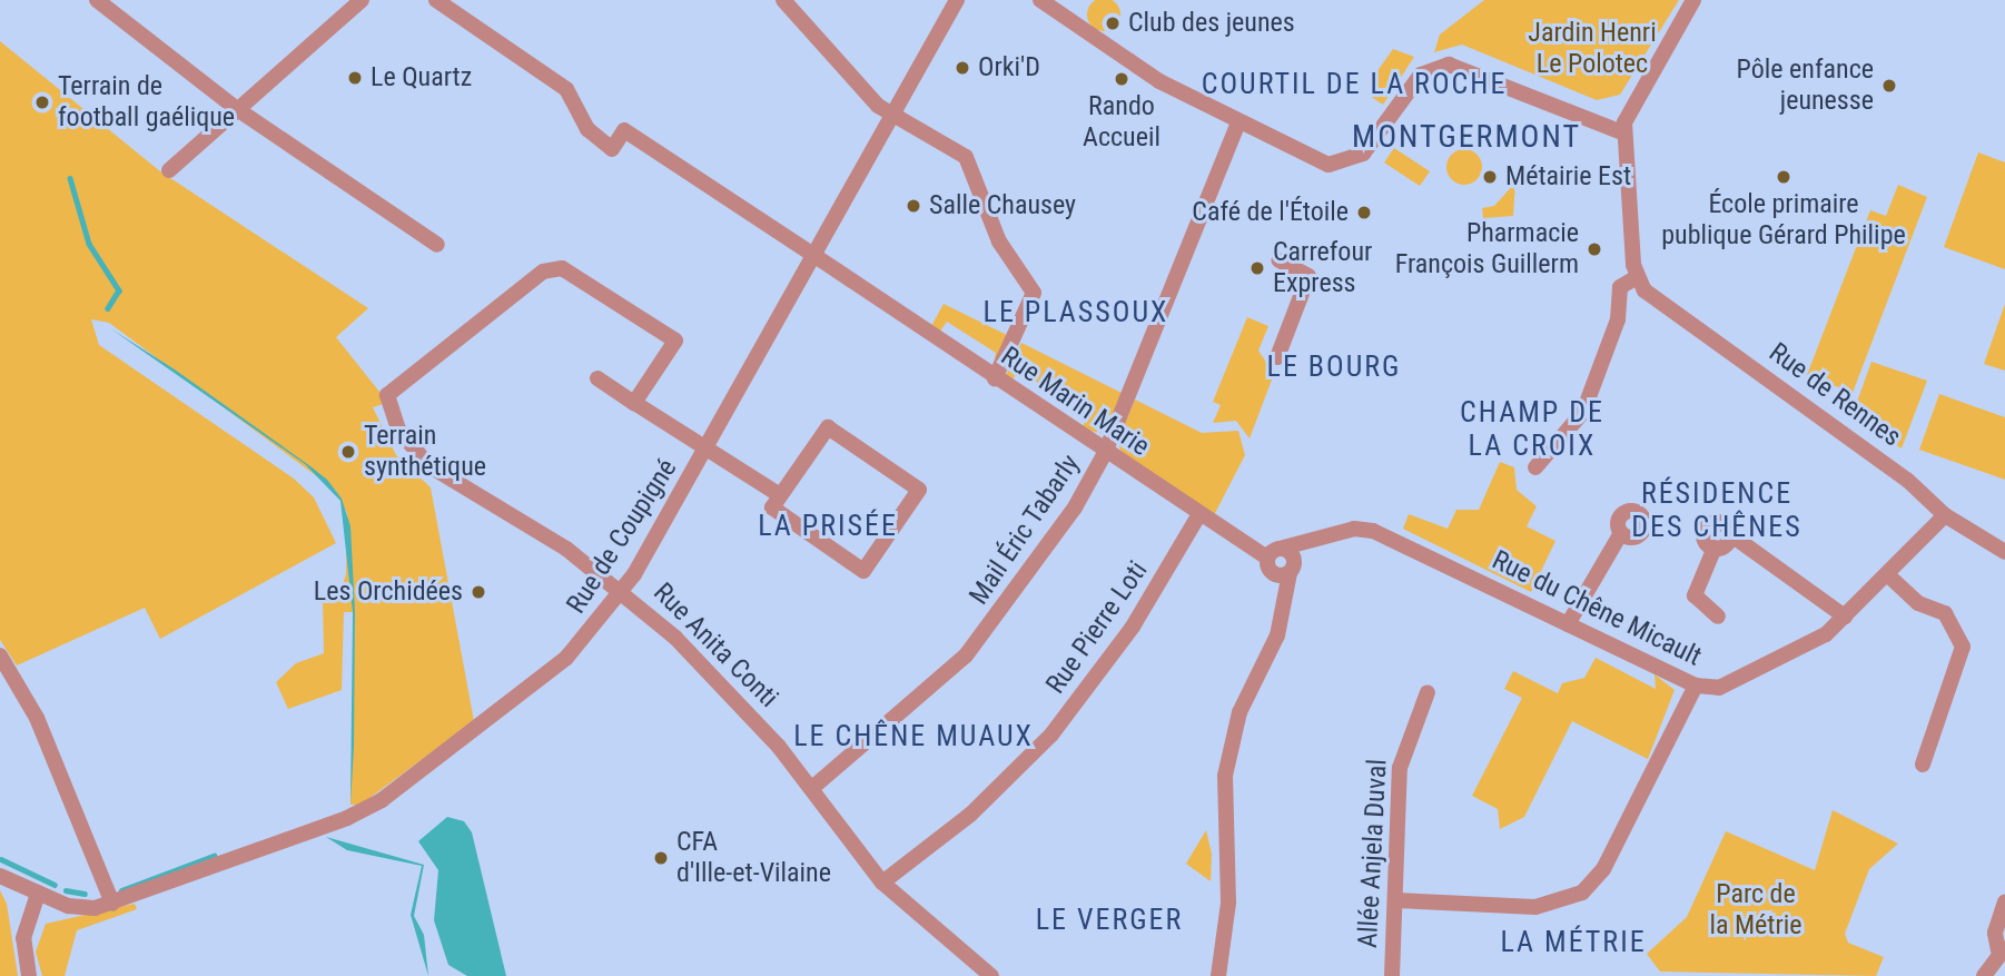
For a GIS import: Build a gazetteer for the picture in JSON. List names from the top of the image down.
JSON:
{
  "streets": {
    "street": [
      "Rue de Rennes",
      "Rue Marin Marie",
      "Mail Éric Tabarly",
      "Rue de Coupigné",
      "Rue du Chêne Micault",
      "Rue Pierre Loti",
      "Rue Anita Conti",
      "Allée Anjela Duval"
    ]
  },
  "crossings": [
    ["Rue de Rennes", "Rue du Chêne Micault"],
    ["Rue Marin Marie", "Mail Éric Tabarly"],
    ["Rue Marin Marie", "Rue de Coupigné"],
    ["Rue Marin Marie", "Rue du Chêne Micault"],
    ["Rue Marin Marie", "Rue Pierre Loti"],
    ["Mail Éric Tabarly", "Rue Anita Conti"],
    ["Rue de Coupigné", "Rue Anita Conti"],
    ["Rue Pierre Loti", "Rue Anita Conti"]
  ],
  "districts": [
    "COURTIL DE LA ROCHE",
    "MONTGERMONT",
    "LE PLASSOUX",
    "LE BOURG",
    "CHAMP DE LA CROIX",
    "RÉSIDENCE DES CHÊNES",
    "LA PRISÉE",
    "LE CHÊNE MUAUX",
    "LE VERGER",
    "LA MÉTRIE"
  ],
  "parks": ["Jardin Henri Le Polotec", "Parc de la Métrie"],
  "places": [
    "Club des jeunes",
    "Orki'D",
    "Le Quartz",
    "Rando Accueil",
    "Pôle enfance jeunesse",
    "Terrain de football gaélique",
    "Métairie Est",
    "École primaire publique Gérard Philipe",
    "Salle Chausey",
    "Café de l'Étoile",
    "Pharmacie François Guillerm",
    "Carrefour Express",
    "Terrain synthétique",
    "Les Orchidées",
    "CFA d'Ille-et-Vilaine"
  ]
}
